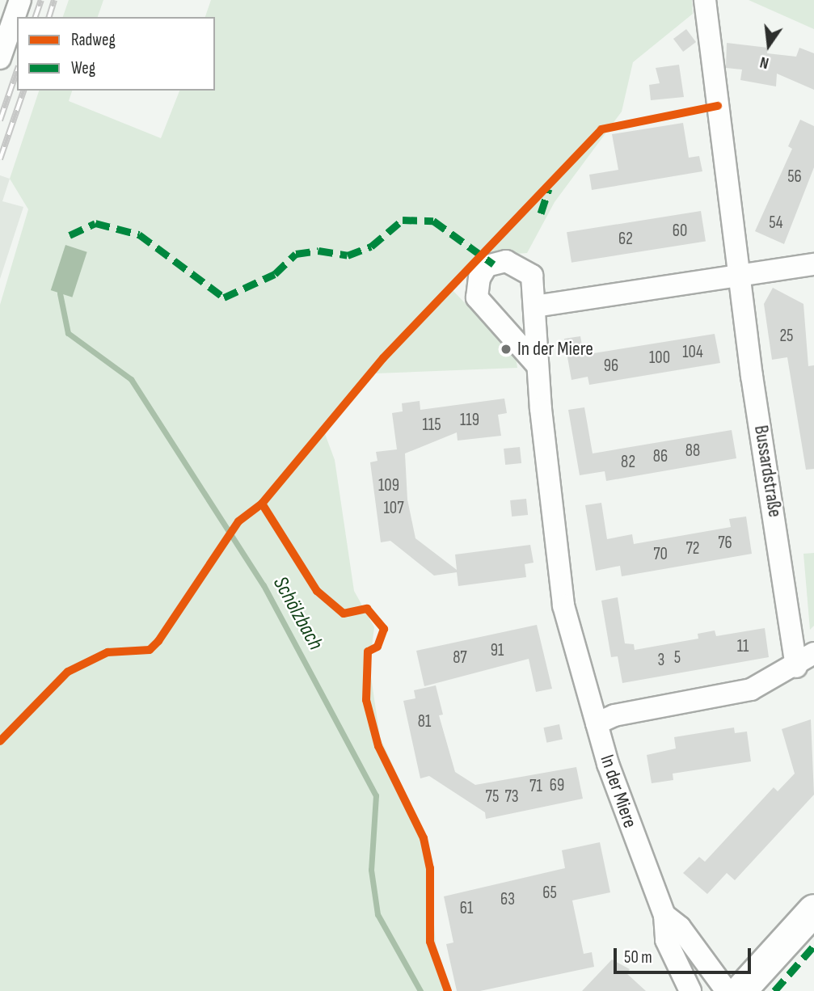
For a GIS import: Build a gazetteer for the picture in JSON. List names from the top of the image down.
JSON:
{
  "streets": {
    "street": ["Bussardstraße", "In der Miere"]
  },
  "water": ["Schölzbach"],
  "places": ["In der Miere"],
  "house_numbers": [
    "56",
    "54",
    "60",
    "62",
    "25",
    "104",
    "100",
    "96",
    "119",
    "115",
    "88",
    "86",
    "82",
    "109",
    "107",
    "76",
    "72",
    "70",
    "11",
    "91",
    "87",
    "5",
    "3",
    "81",
    "69",
    "71",
    "75",
    "73",
    "65",
    "63",
    "61"
  ],
  "legend": ["Radweg", "Weg"],
  "scale_bar": "50 m",
  "north": "bottom"
}
